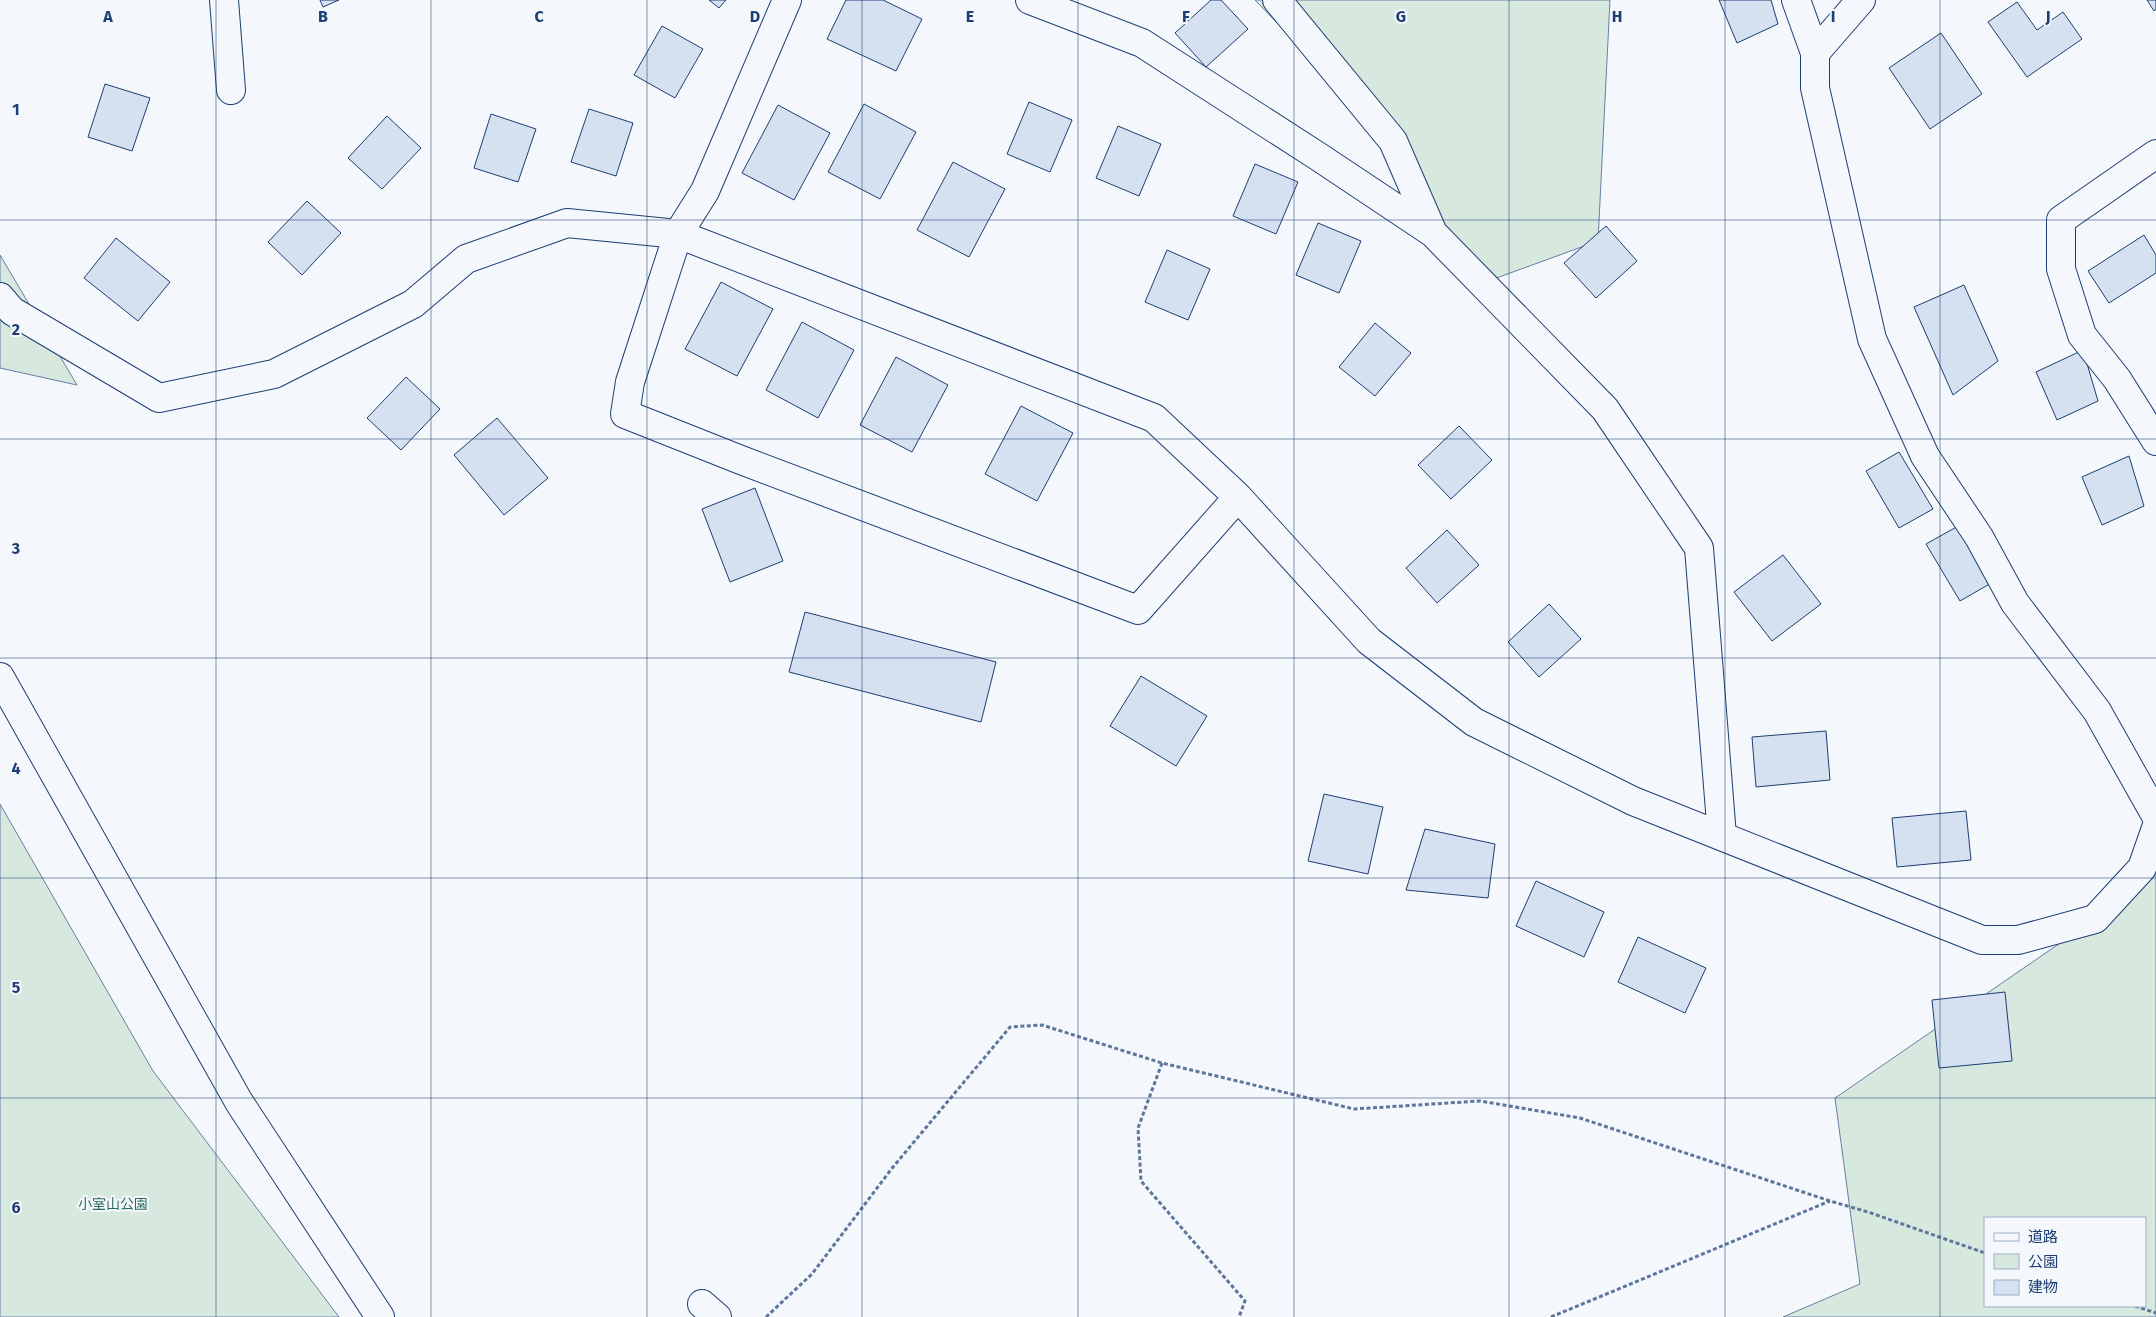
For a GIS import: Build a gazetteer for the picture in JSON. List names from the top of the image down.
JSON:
{
  "parks": ["小室山公園"],
  "legend": ["道路", "公園", "建物"],
  "grid": {
    "columns": [
      "A",
      "B",
      "C",
      "D",
      "E",
      "F",
      "G",
      "H",
      "I",
      "J"
    ],
    "rows": [
      "1",
      "2",
      "3",
      "4",
      "5",
      "6"
    ]
  }
}
